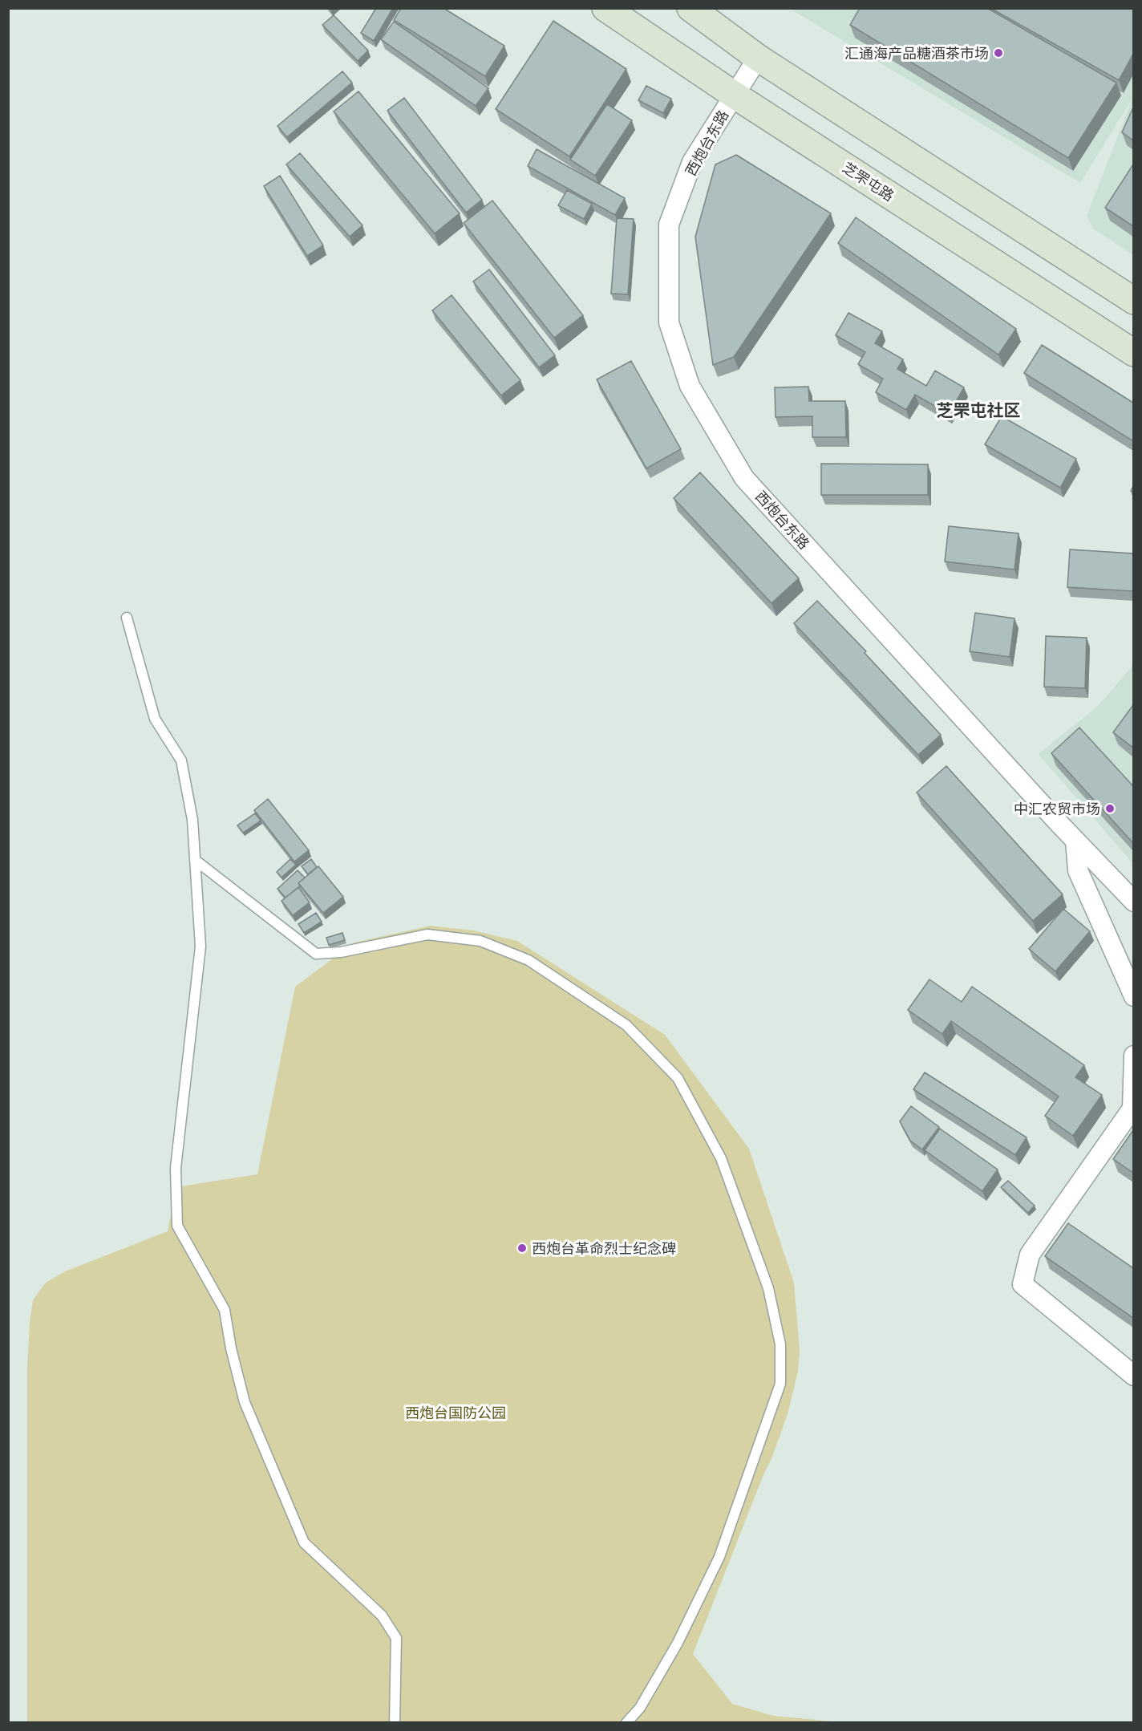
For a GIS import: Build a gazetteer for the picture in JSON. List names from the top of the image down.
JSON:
{
  "streets": {
    "main road": ["芝罘屯路"],
    "street": ["西炮台东路"]
  },
  "crossings": [
    ["西炮台东路", "芝罘屯路"]
  ],
  "districts": ["芝罘屯社区"],
  "parks": ["西炮台国防公园"],
  "places": ["汇通海产品糖酒茶市场", "中汇农贸市场", "西炮台革命烈士纪念碑"]
}
